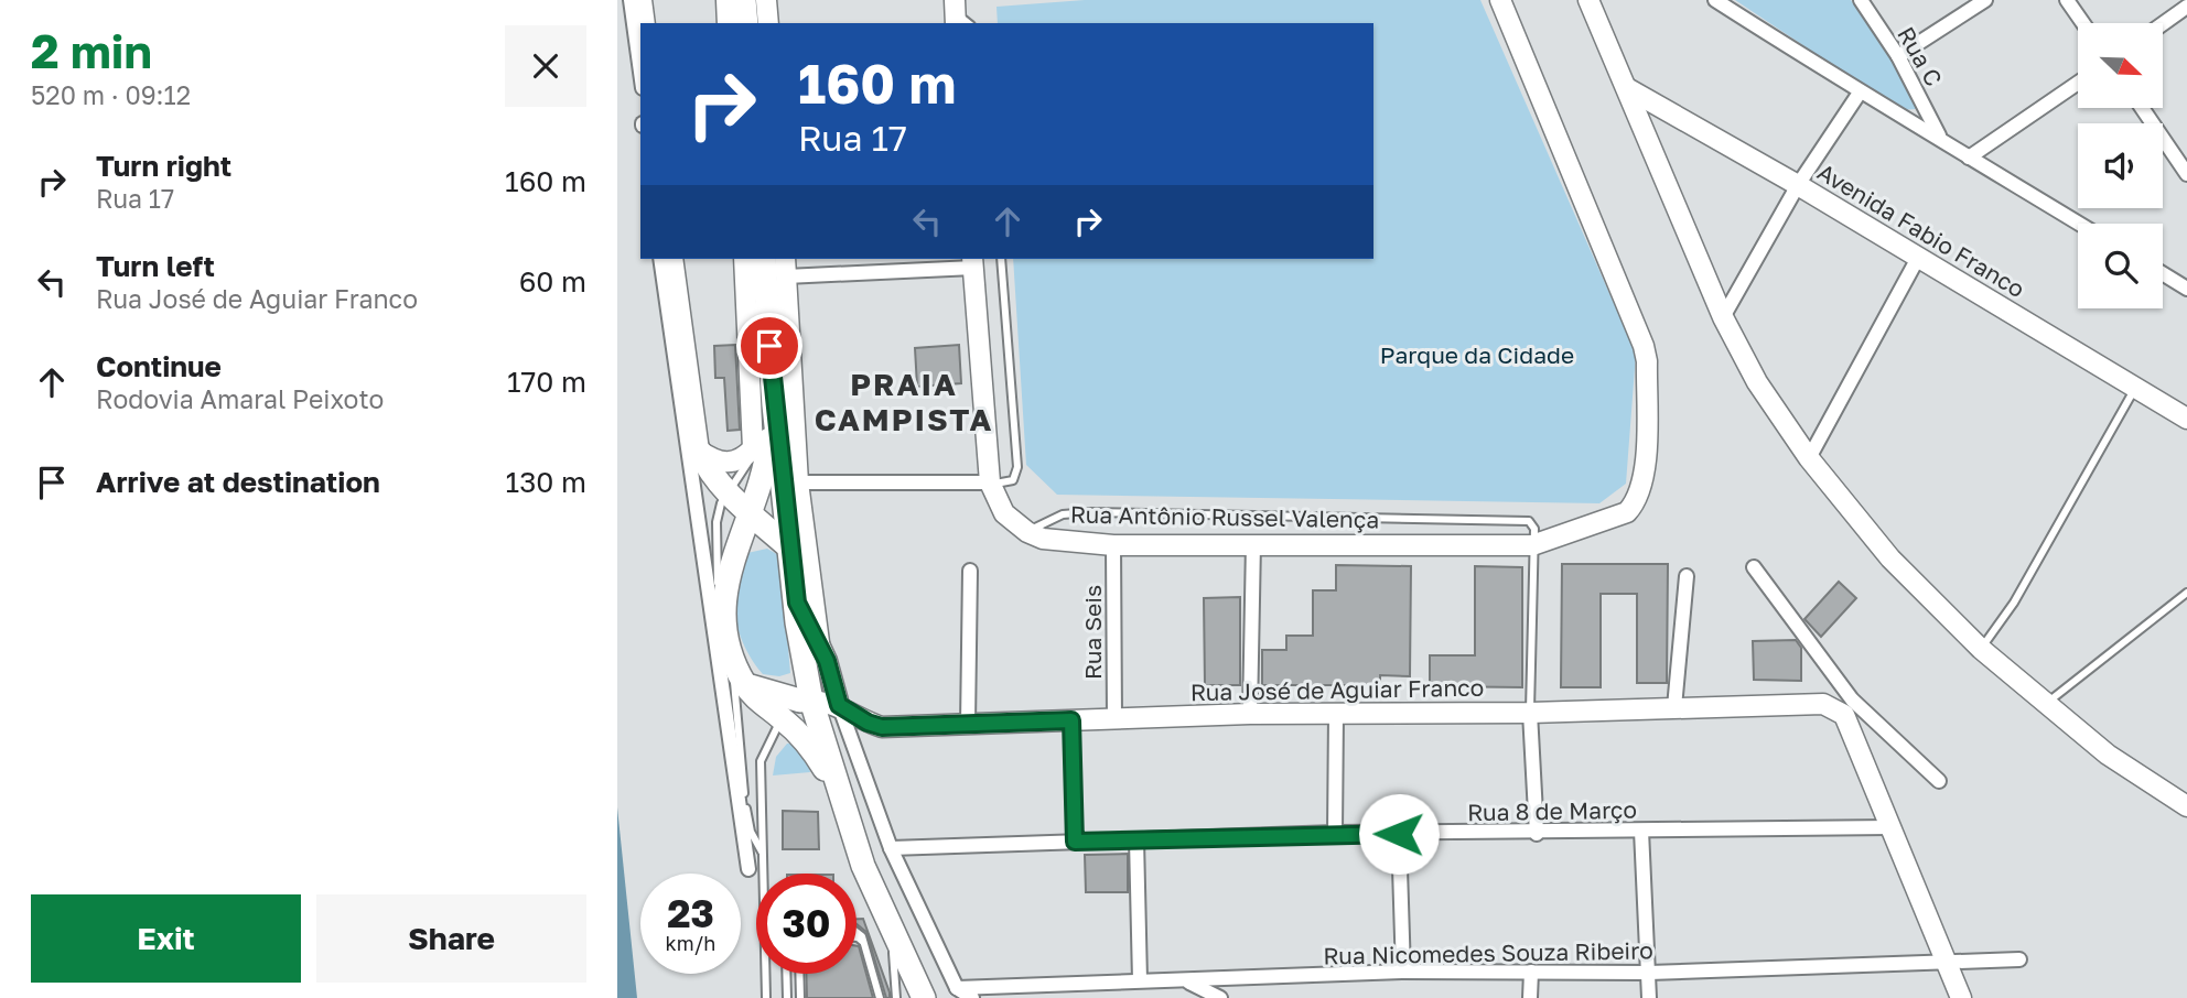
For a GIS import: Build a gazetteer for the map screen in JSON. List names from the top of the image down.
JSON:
{
  "streets": {
    "main road": ["Avenida Fabio Franco", "Rua Antônio Russel Valença", "Rua José de Aguiar Franco"],
    "street": [
      "Rua C",
      "Rua Seis",
      "Rua 8 de Março",
      "Rua Nicomedes Souza Ribeiro"
    ]
  },
  "crossings": [
    ["Rua Antônio Russel Valença", "Rua Seis"],
    ["Rua Seis", "Rua José de Aguiar Franco"]
  ],
  "districts": ["PRAIA CAMPISTA"],
  "parks": ["Parque da Cidade"],
  "north": "bottom right",
  "page": {
    "heading": ["2 min", "520 m · 09:12"],
    "turn": ["160 m", "Rua 17"],
    "list": [
      {
        "name": "Turn right",
        "note": "Rua 17",
        "value": "160 m"
      },
      {
        "name": "Turn left",
        "note": "Rua José de Aguiar Franco",
        "value": "60 m"
      },
      {
        "name": "Continue",
        "note": "Rodovia Amaral Peixoto",
        "value": "170 m"
      },
      {
        "name": "Arrive at destination",
        "value": "130 m"
      }
    ],
    "speed": "23 km/h",
    "limit": "30",
    "buttons": ["Exit", "Share"]
  }
}
